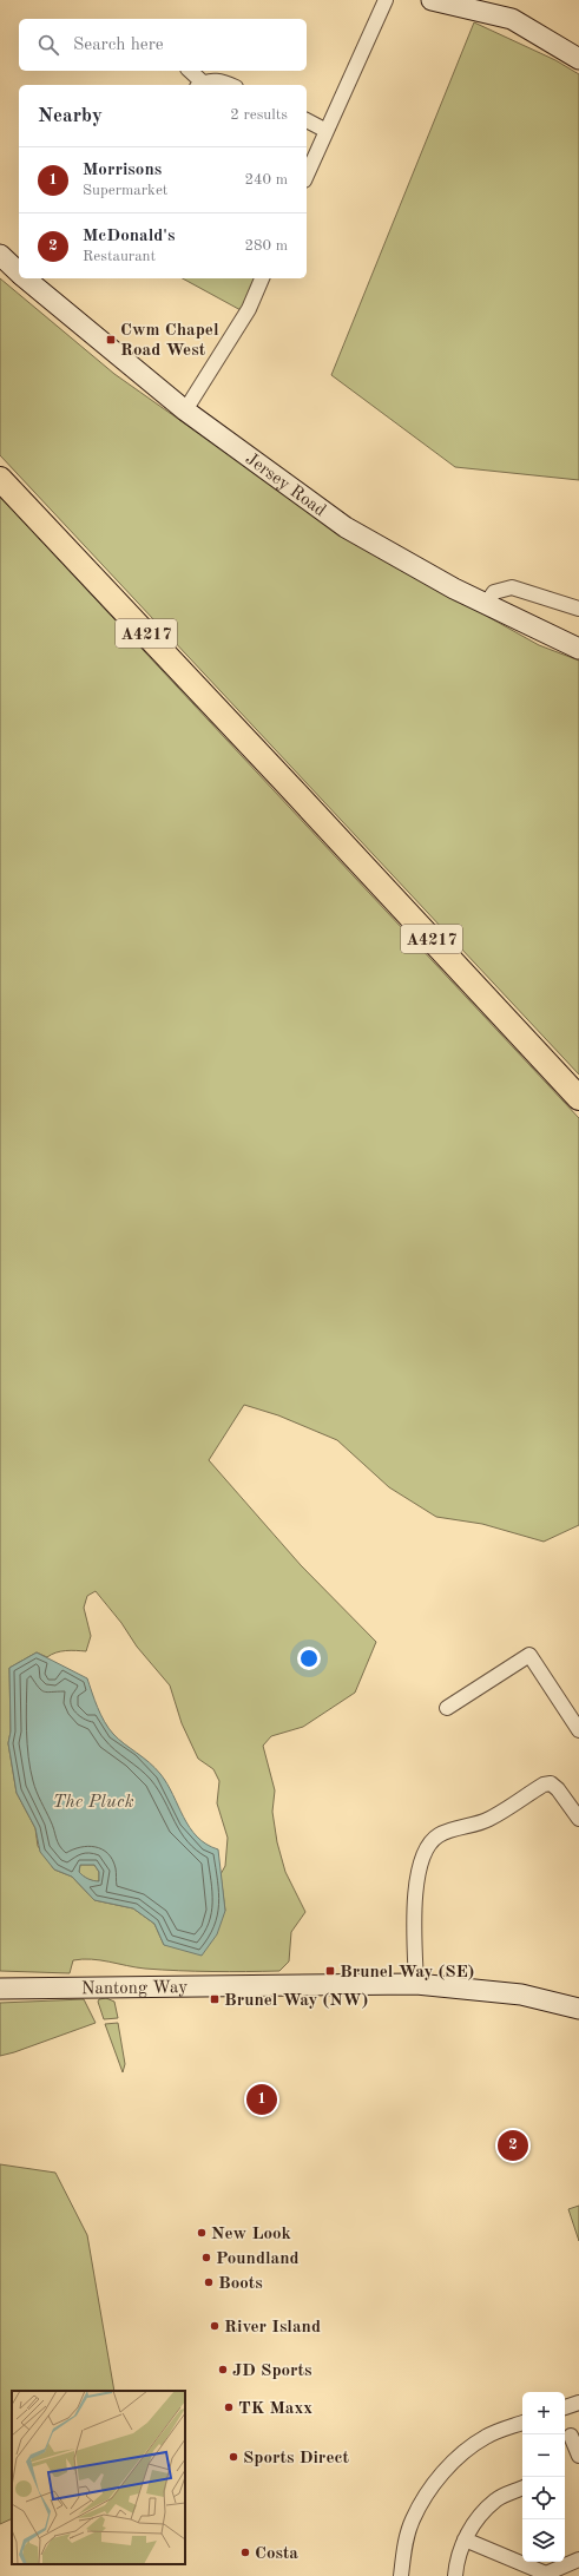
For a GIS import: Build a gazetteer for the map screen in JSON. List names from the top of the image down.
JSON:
{
  "streets": {
    "main road": ["A4217"],
    "street": ["Jersey Road", "Nantong Way"]
  },
  "water": ["The Pluck"],
  "places": {
    "transit": ["Cwm Chapel Road West", "Brunel Way (SE)", "Brunel Way (NW)"],
    "other": [
      "New Look",
      "Poundland",
      "Boots",
      "River Island",
      "JD Sports",
      "TK Maxx",
      "Sports Direct",
      "Costa"
    ]
  },
  "page": {
    "search": "Search here",
    "heading": ["Nearby", "2 results"],
    "list": [
      {
        "mark": "1",
        "name": "Morrisons",
        "note": "Supermarket",
        "value": "240 m"
      },
      {
        "mark": "2",
        "name": "McDonald's",
        "note": "Restaurant",
        "value": "280 m"
      }
    ],
    "pins": ["1", "2"],
    "map_buttons": ["+", "−"]
  }
}
